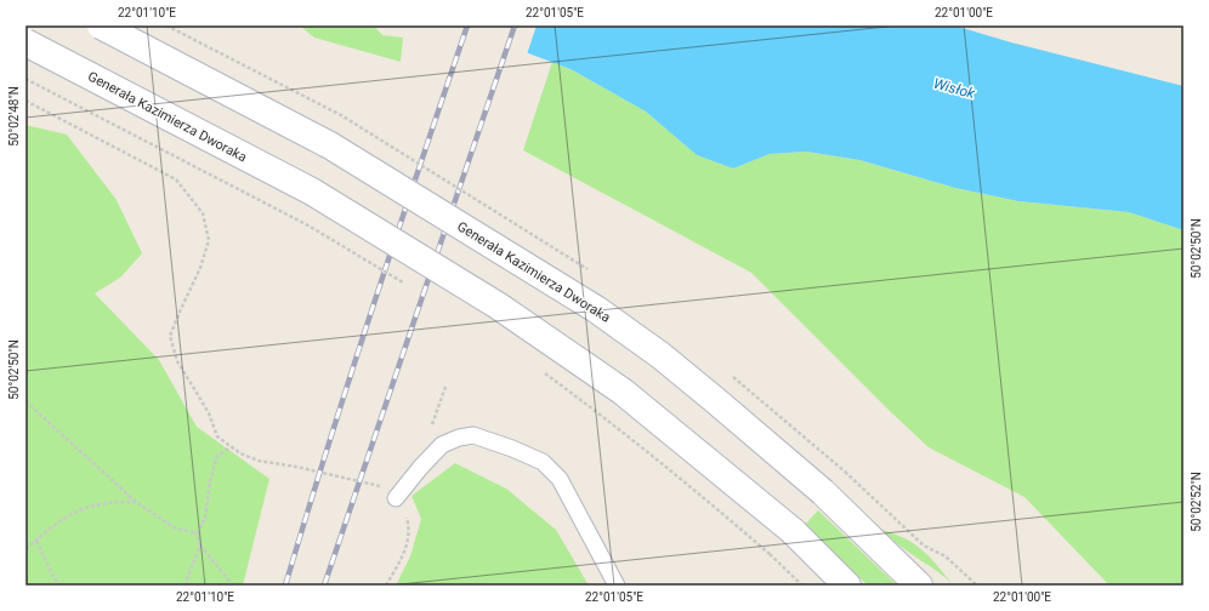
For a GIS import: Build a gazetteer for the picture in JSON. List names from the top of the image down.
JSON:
{
  "streets": {
    "main road": ["Generała Kazimierza Dworaka"]
  },
  "water": ["Wisłok"],
  "coordinates": [
    "22°01'10\"E",
    "22°01'05\"E",
    "22°01'00\"E",
    "50°02'48\"N",
    "50°02'50\"N",
    "50°02'52\"N"
  ]
}
